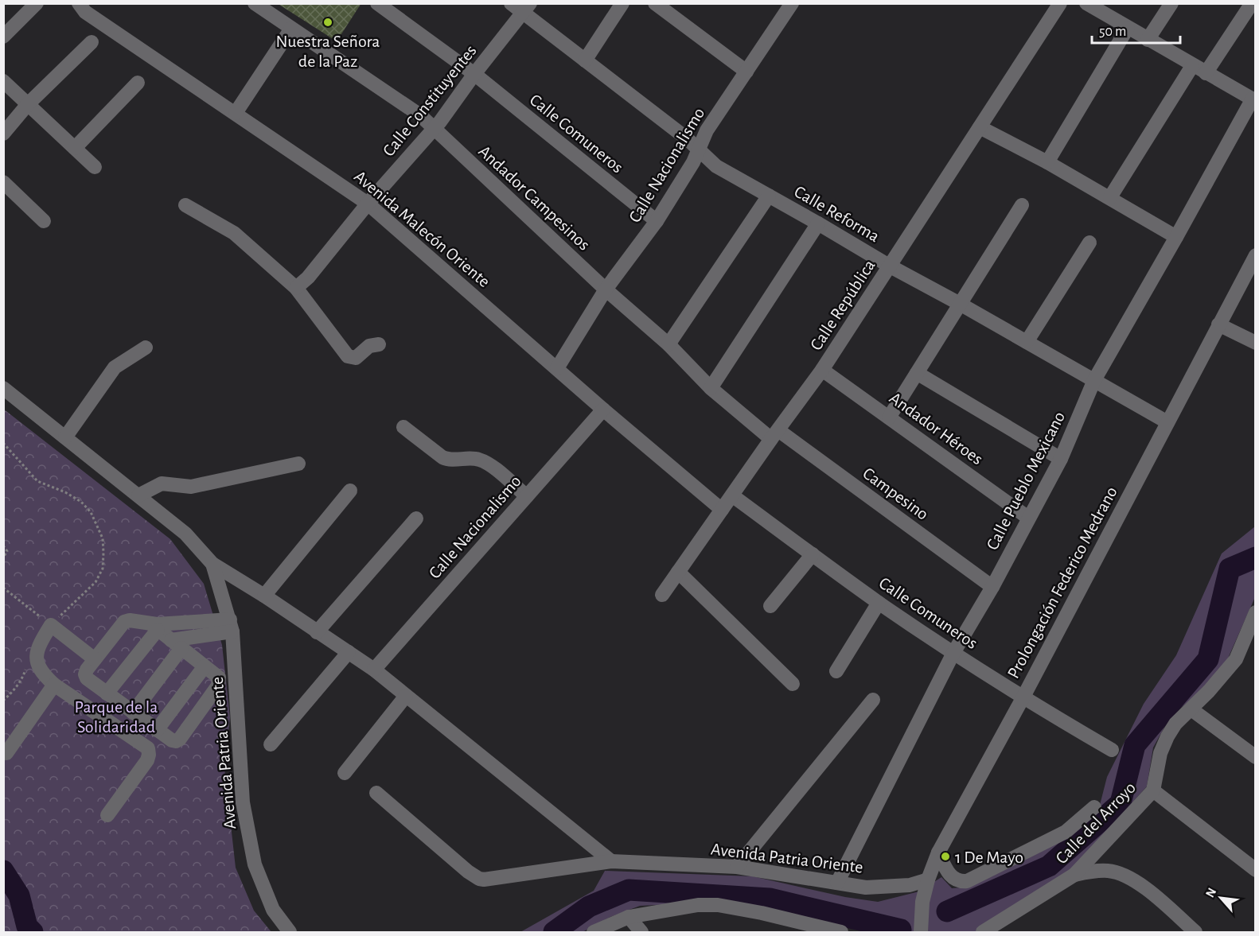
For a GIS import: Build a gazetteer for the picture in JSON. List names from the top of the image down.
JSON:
{
  "streets": {
    "street": [
      "Calle Constituyentes",
      "Calle Comuneros",
      "Calle Nacionalismo",
      "Andador Campesinos",
      "Calle Reforma",
      "Avenida Malecón Oriente",
      "Calle República",
      "Andador Héroes",
      "Calle Pueblo Mexicano",
      "Campesino",
      "Prolongación Federico Medrano",
      "Avenida Patria Oriente",
      "Calle del Arroyo"
    ]
  },
  "crossings": [
    ["Calle Constituyentes", "Calle Comuneros"],
    ["Calle Constituyentes", "Andador Campesinos"],
    ["Calle Constituyentes", "Calle Reforma"],
    ["Calle Constituyentes", "Avenida Malecón Oriente"],
    ["Calle Comuneros", "Calle Nacionalismo"],
    ["Calle Comuneros", "Calle República"],
    ["Calle Comuneros", "Calle Pueblo Mexicano"],
    ["Calle Comuneros", "Prolongación Federico Medrano"],
    ["Calle Nacionalismo", "Andador Campesinos"],
    ["Calle Nacionalismo", "Calle Reforma"],
    ["Calle Nacionalismo", "Avenida Malecón Oriente"],
    ["Calle Nacionalismo", "Avenida Patria Oriente"],
    ["Andador Campesinos", "Calle República"],
    ["Andador Campesinos", "Campesino"],
    ["Calle Reforma", "Calle República"],
    ["Calle Reforma", "Calle Pueblo Mexicano"],
    ["Calle Reforma", "Prolongación Federico Medrano"],
    ["Avenida Malecón Oriente", "Calle República"],
    ["Calle República", "Andador Héroes"],
    ["Calle República", "Campesino"],
    ["Andador Héroes", "Calle Pueblo Mexicano"],
    ["Calle Pueblo Mexicano", "Campesino"],
    ["Calle Pueblo Mexicano", "Avenida Patria Oriente"],
    ["Prolongación Federico Medrano", "Avenida Patria Oriente"]
  ],
  "parks": ["Parque de la Solidaridad"],
  "places": ["Nuestra Señora de la Paz", "1 De Mayo"],
  "scale_bar": "50 m",
  "north": "top left"
}
